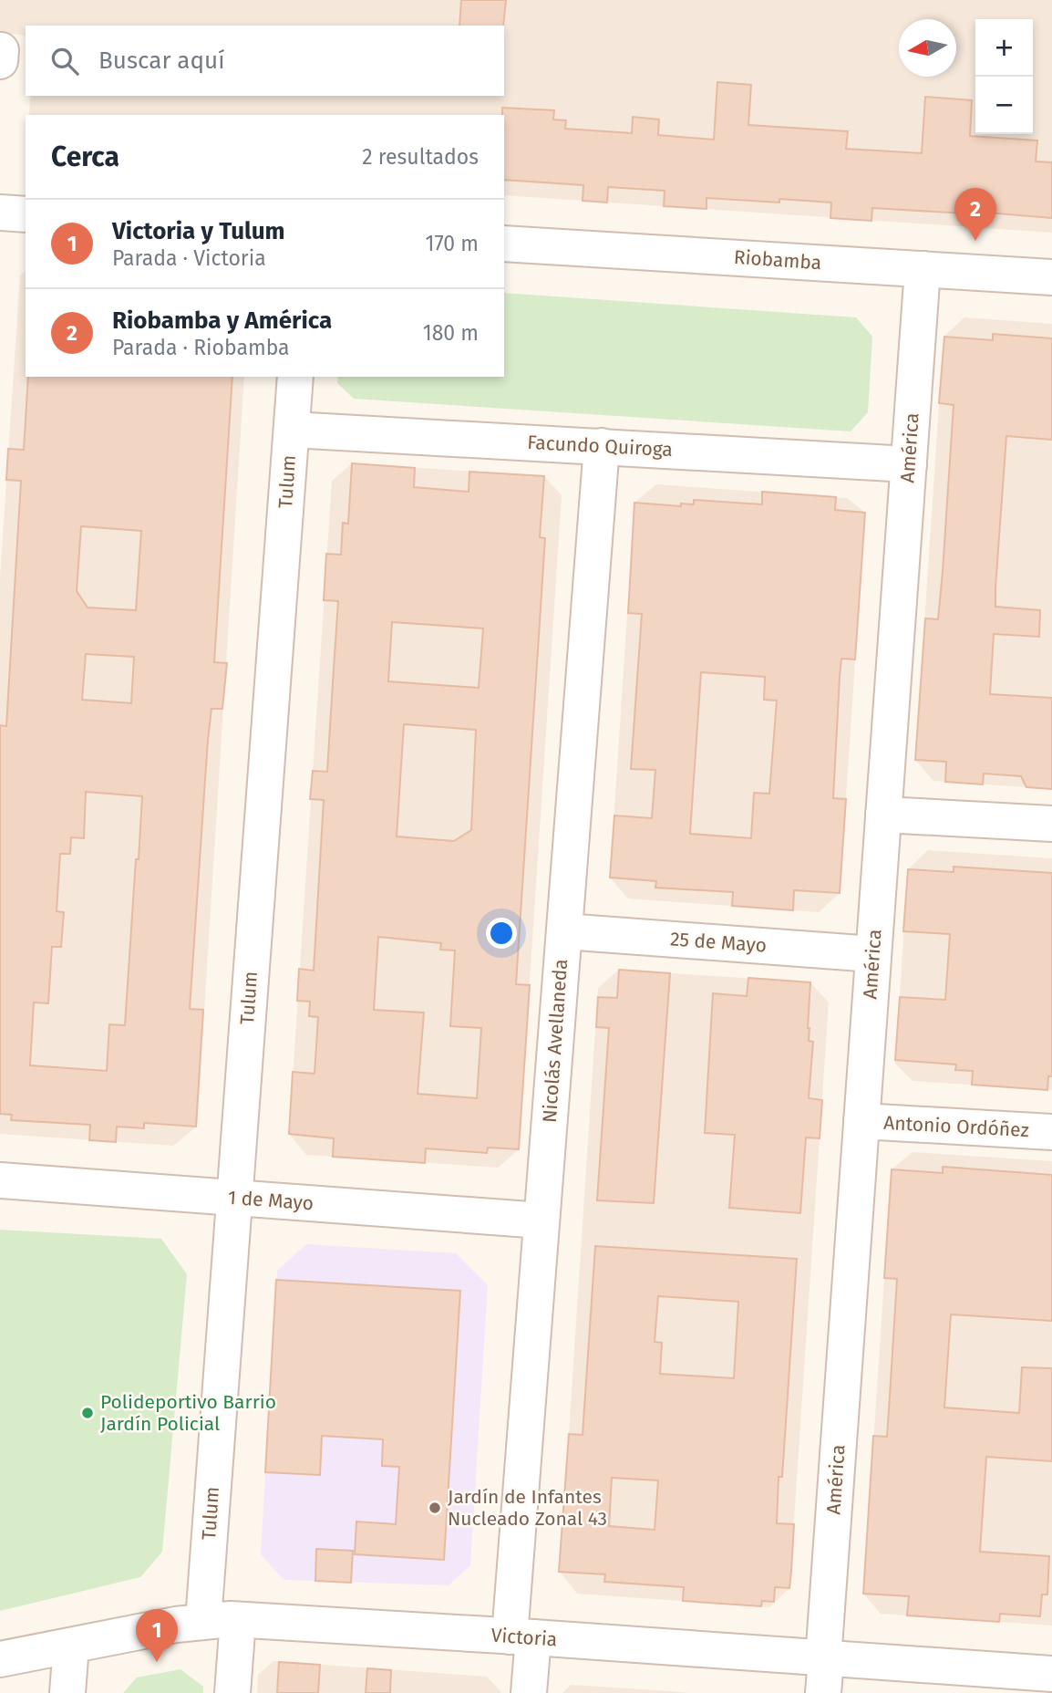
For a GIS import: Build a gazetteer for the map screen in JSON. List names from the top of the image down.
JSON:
{
  "streets": {
    "street": [
      "Riobamba",
      "Facundo Quiroga",
      "América",
      "Tulum",
      "25 de Mayo",
      "Nicolás Avellaneda",
      "Antonio Ordóñez",
      "1 de Mayo",
      "Victoria"
    ]
  },
  "crossings": [
    ["Riobamba", "América"],
    ["Facundo Quiroga", "América"],
    ["Facundo Quiroga", "Tulum"],
    ["Facundo Quiroga", "Nicolás Avellaneda"],
    ["América", "25 de Mayo"],
    ["América", "Antonio Ordóñez"],
    ["América", "Victoria"],
    ["Tulum", "1 de Mayo"],
    ["Tulum", "Victoria"],
    ["25 de Mayo", "Nicolás Avellaneda"],
    ["Nicolás Avellaneda", "1 de Mayo"],
    ["Nicolás Avellaneda", "Victoria"]
  ],
  "places": ["Polideportivo Barrio Jardín Policial", "Jardín de Infantes Nucleado Zonal 43"],
  "north": "left",
  "page": {
    "map_buttons": ["+", "−"],
    "search": "Buscar aquí",
    "heading": ["Cerca", "2 resultados"],
    "pins": ["2", "1"],
    "list": [
      {
        "mark": "1",
        "name": "Victoria y Tulum",
        "note": "Parada · Victoria",
        "value": "170 m"
      },
      {
        "mark": "2",
        "name": "Riobamba y América",
        "note": "Parada · Riobamba",
        "value": "180 m"
      }
    ]
  }
}
